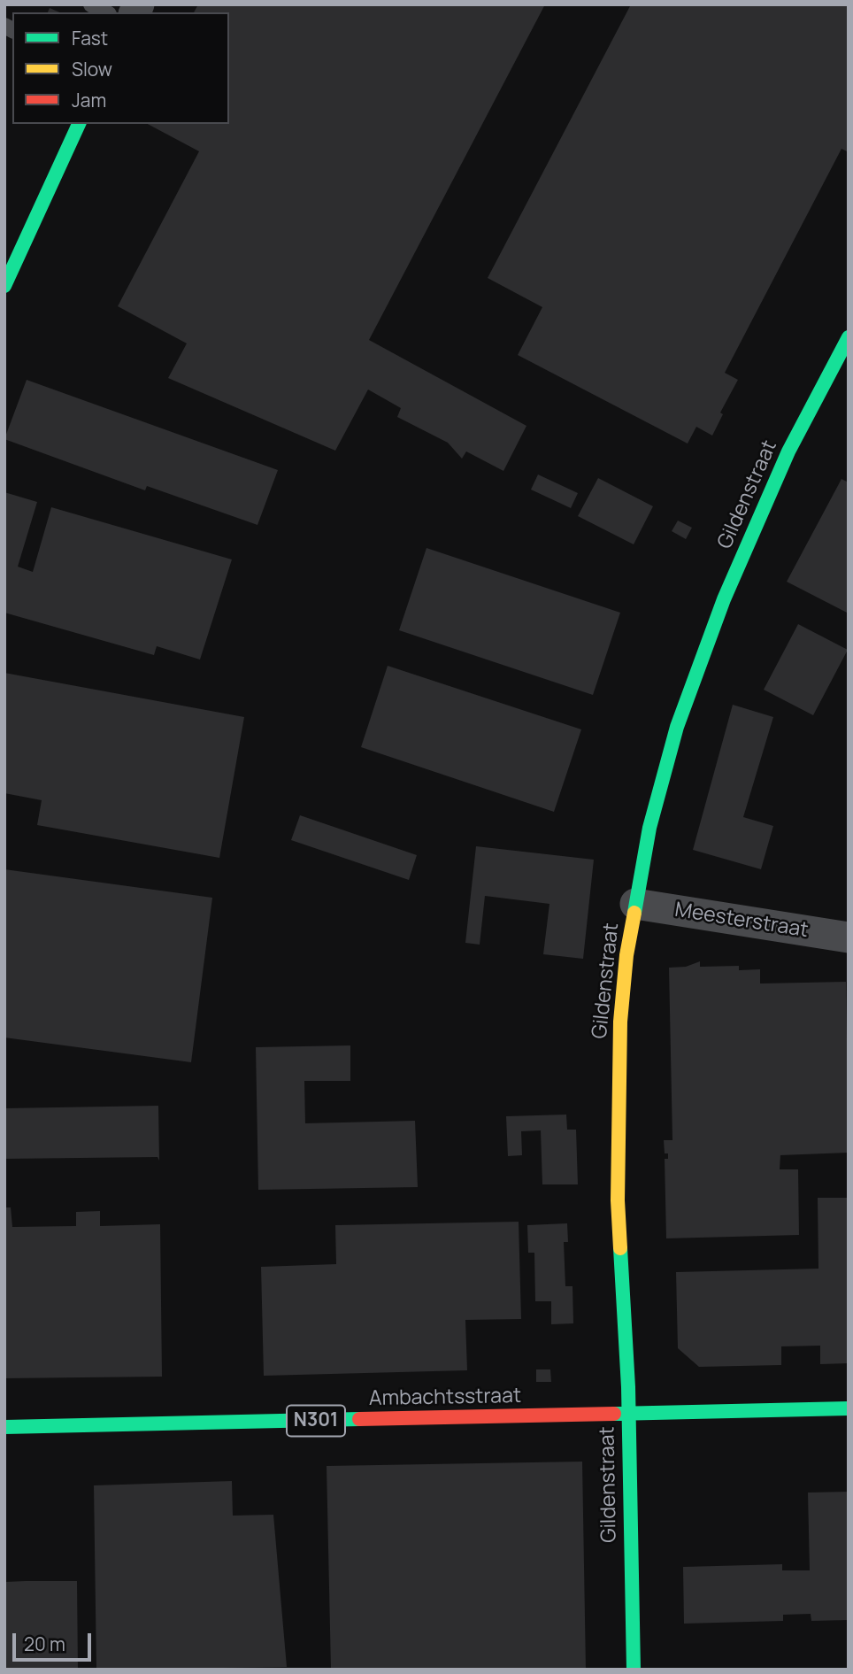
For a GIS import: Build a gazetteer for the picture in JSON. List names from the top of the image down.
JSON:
{
  "streets": {
    "street": [
      "Gildenstraat",
      "Meesterstraat",
      "Ambachtsstraat",
      "N301"
    ]
  },
  "crossings": [
    ["Gildenstraat", "Meesterstraat"],
    ["Gildenstraat", "Ambachtsstraat"]
  ],
  "legend": ["Fast", "Slow", "Jam"],
  "scale_bar": "20 m"
}
